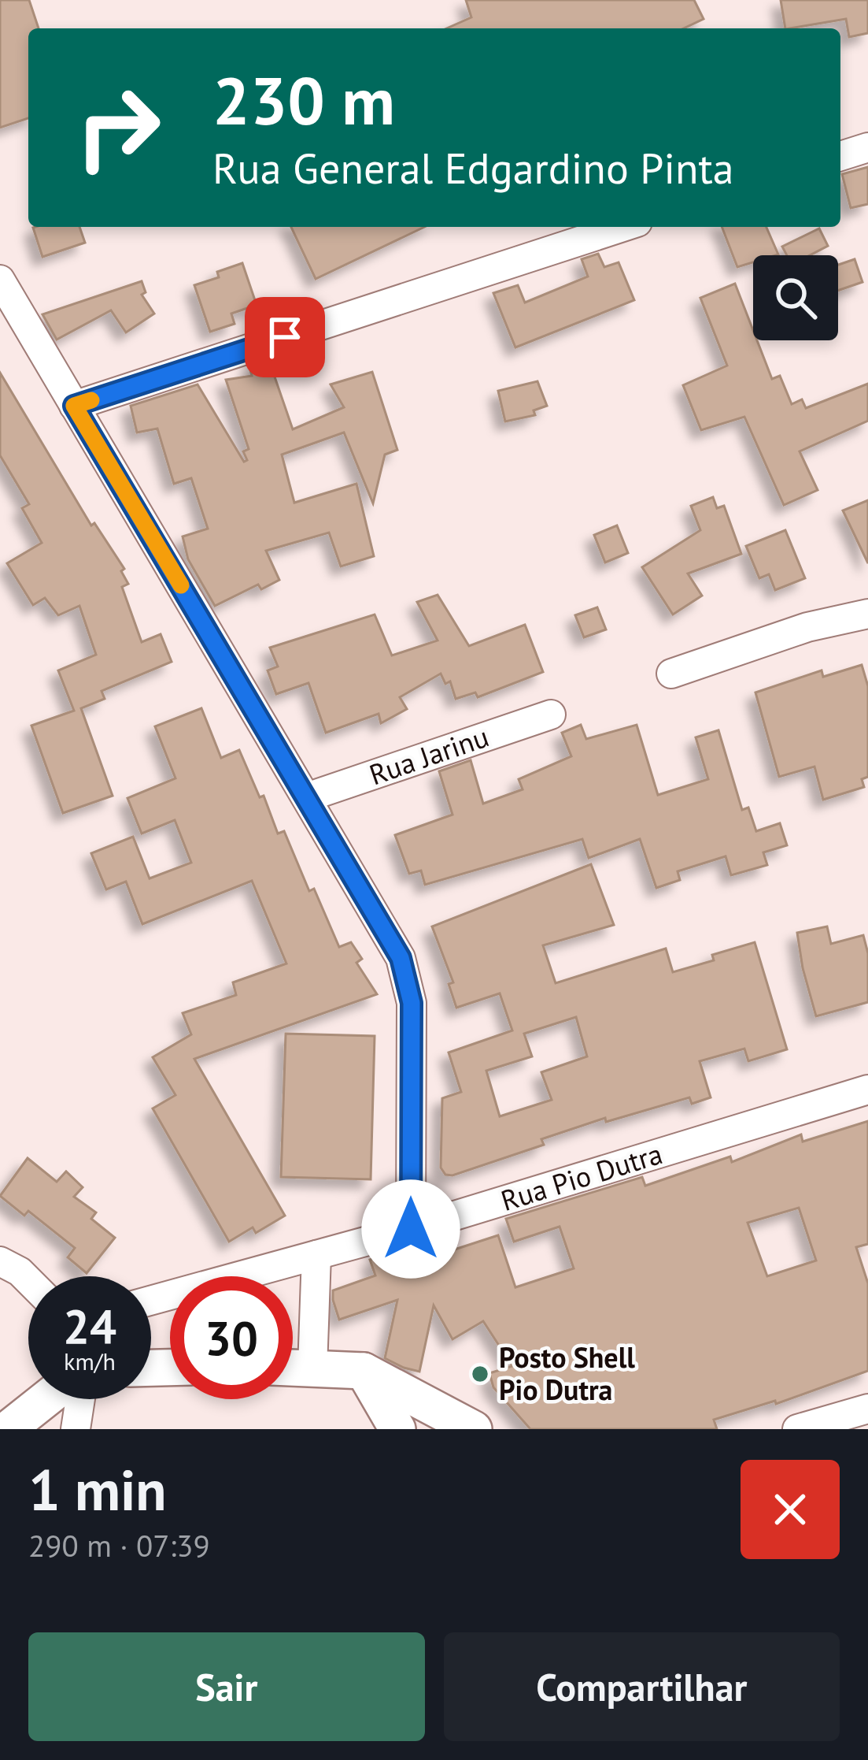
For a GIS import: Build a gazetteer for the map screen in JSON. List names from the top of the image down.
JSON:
{
  "streets": {
    "street": ["Rua Jarinu", "Rua Pio Dutra"]
  },
  "places": ["Posto Shell Pio Dutra"],
  "page": {
    "turn": ["230 m", "Rua General Edgardino Pinta"],
    "speed": "24 km/h",
    "limit": "30",
    "heading": ["1 min", "290 m · 07:39"],
    "buttons": ["Sair", "Compartilhar"]
  }
}
